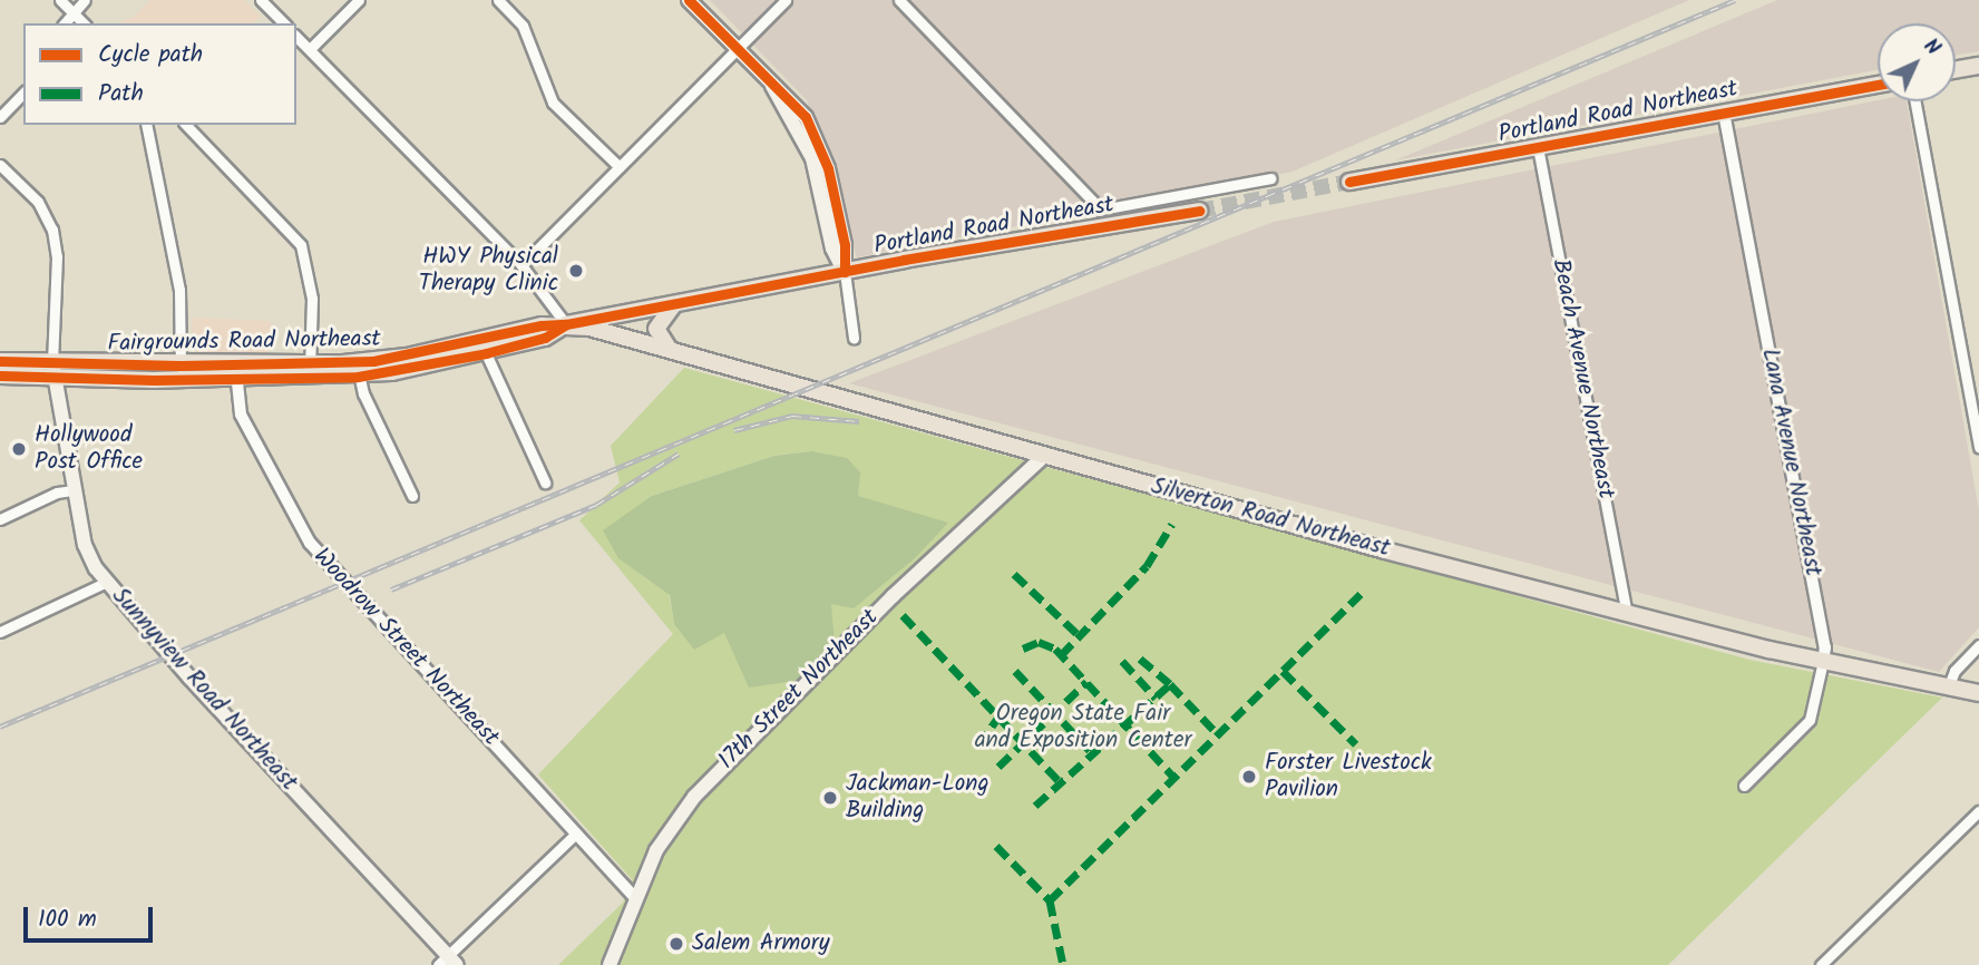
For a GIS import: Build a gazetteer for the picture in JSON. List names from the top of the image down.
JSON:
{
  "streets": {
    "main road": [
      "Portland Road Northeast",
      "Fairgrounds Road Northeast",
      "Silverton Road Northeast",
      "Sunnyview Road Northeast",
      "17th Street Northeast"
    ],
    "street": ["Beach Avenue Northeast", "Lana Avenue Northeast", "Woodrow Street Northeast"]
  },
  "crossings": [
    ["Portland Road Northeast", "Fairgrounds Road Northeast"],
    ["Portland Road Northeast", "Beach Avenue Northeast"],
    ["Portland Road Northeast", "Lana Avenue Northeast"],
    ["Portland Road Northeast", "Silverton Road Northeast"],
    ["Fairgrounds Road Northeast", "Silverton Road Northeast"],
    ["Fairgrounds Road Northeast", "Woodrow Street Northeast"],
    ["Fairgrounds Road Northeast", "Sunnyview Road Northeast"],
    ["Beach Avenue Northeast", "Silverton Road Northeast"],
    ["Lana Avenue Northeast", "Silverton Road Northeast"],
    ["Silverton Road Northeast", "17th Street Northeast"],
    ["Woodrow Street Northeast", "17th Street Northeast"]
  ],
  "parks": ["Oregon State Fair and Exposition Center"],
  "places": [
    "HWY Physical Therapy Clinic",
    "Hollywood Post Office",
    "Forster Livestock Pavilion",
    "Jackman-Long Building",
    "Salem Armory"
  ],
  "legend": ["Cycle path", "Path"],
  "scale_bar": "100 m",
  "north": "top right"
}
